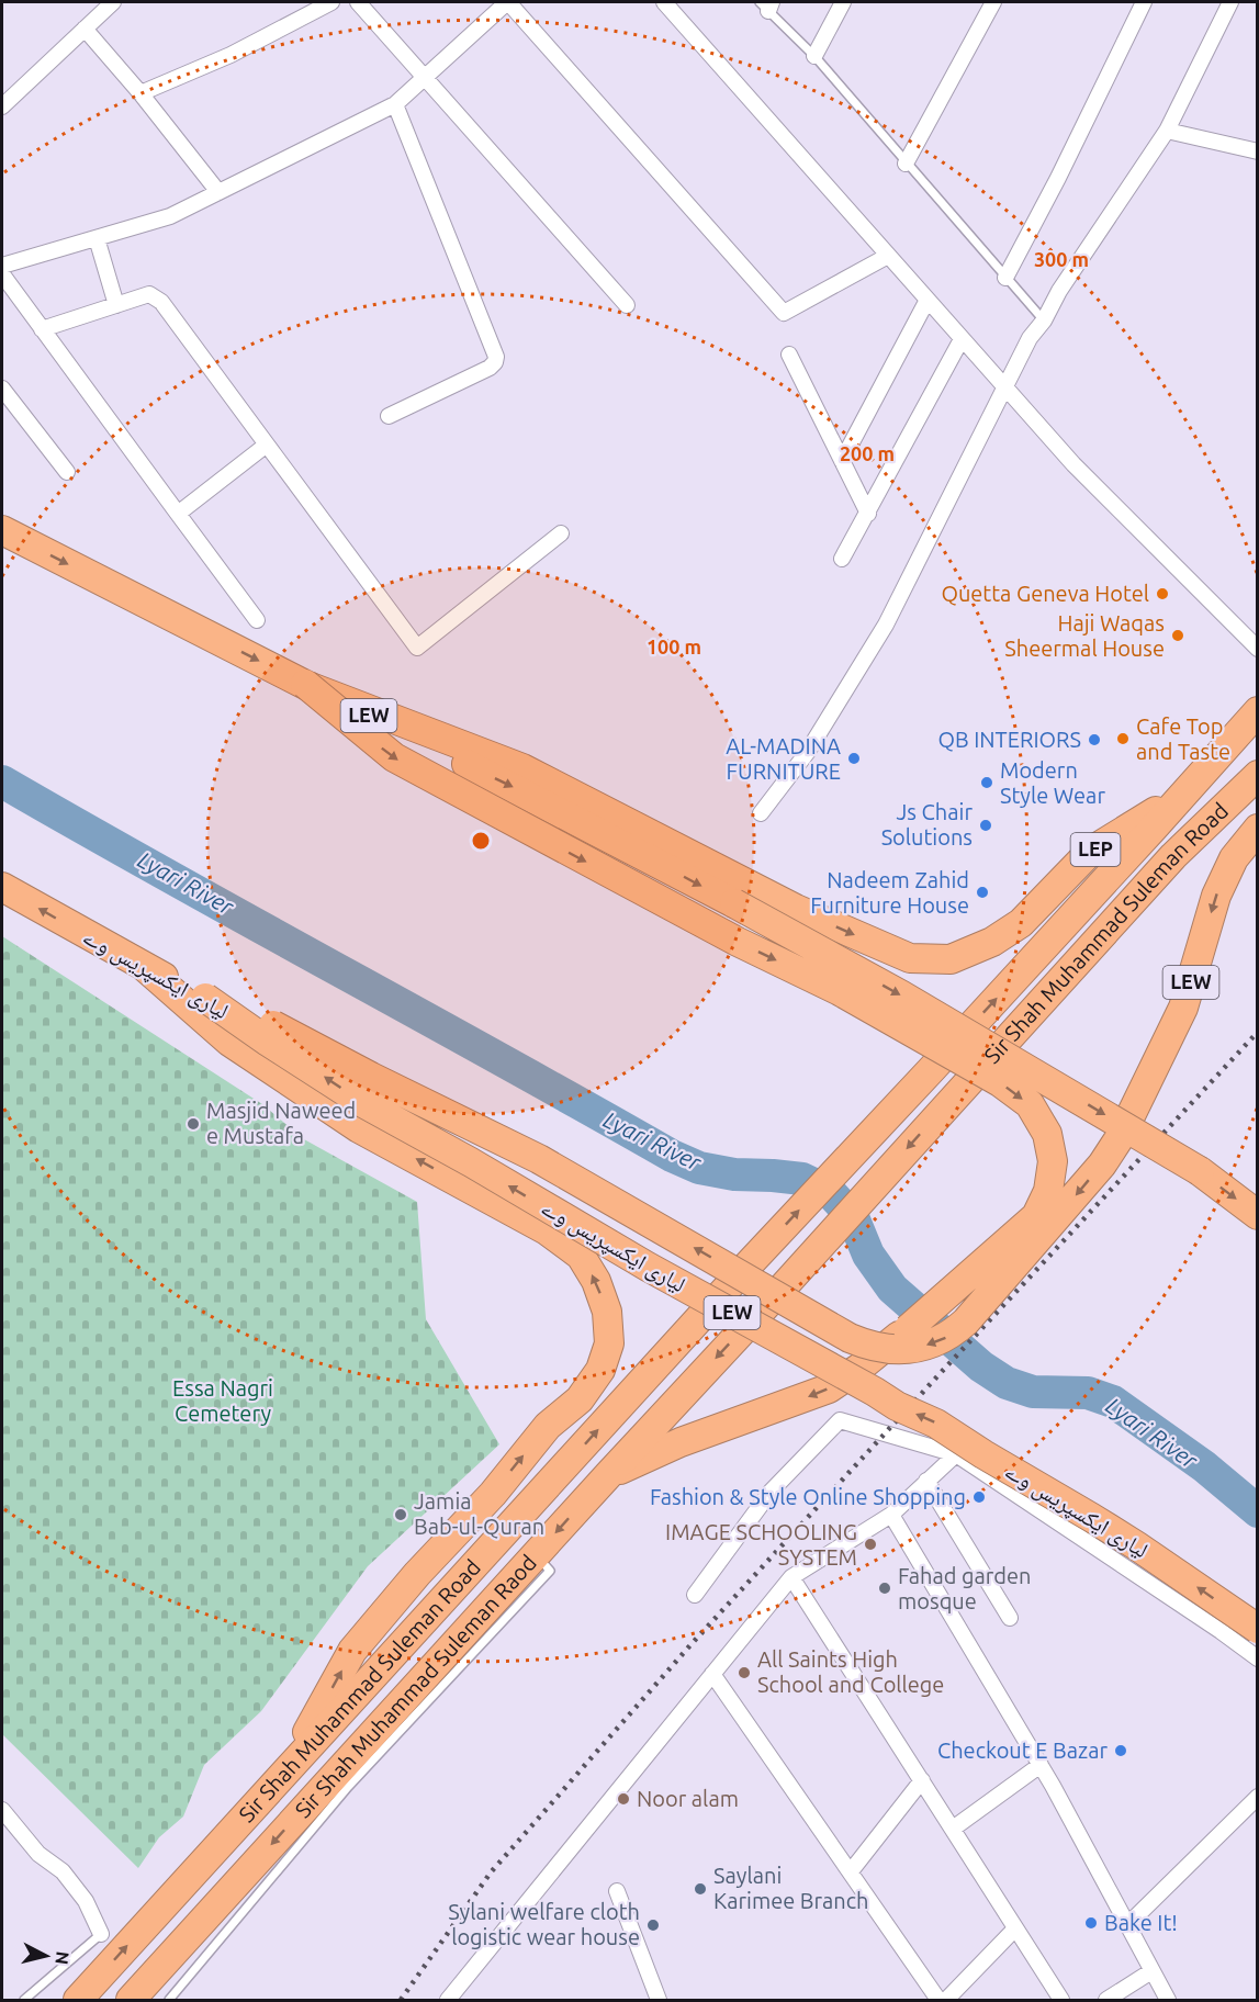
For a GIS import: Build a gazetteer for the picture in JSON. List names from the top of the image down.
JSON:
{
  "streets": {
    "highway": [
      "LEW",
      "LEP",
      "Sir Shah Muhammad Suleman Road",
      "لیاری ایکسپریس وے",
      "Sir Shah Muhammad Suleman Raod"
    ]
  },
  "crossings": [
    ["LEW", "LEP"],
    ["LEW", "Sir Shah Muhammad Suleman Road"],
    ["LEW", "لیاری ایکسپریس وے"],
    ["LEW", "Sir Shah Muhammad Suleman Raod"],
    ["LEP", "Sir Shah Muhammad Suleman Road"],
    ["Sir Shah Muhammad Suleman Road", "Sir Shah Muhammad Suleman Raod"]
  ],
  "one_way": ["لیاری ایکسپریس وے", "Sir Shah Muhammad Suleman Raod"],
  "water": ["Lyari River"],
  "parks": ["Essa Nagri Cemetery"],
  "places": [
    "Quetta Geneva Hotel",
    "Haji Waqas Sheermal House",
    "Cafe Top and Taste",
    "QB INTERIORS",
    "AL-MADINA FURNITURE",
    "Modern Style Wear",
    "Js Chair Solutions",
    "Nadeem Zahid Furniture House",
    "Masjid Naweed e Mustafa",
    "Fashion & Style Online Shopping",
    "Jamia Bab-ul-Quran",
    "IMAGE SCHOOLING SYSTEM",
    "Fahad garden mosque",
    "All Saints High School and College",
    "Checkout E Bazar",
    "Noor alam",
    "Saylani Karimee Branch",
    "Bake It!",
    "Sylani welfare cloth logistic wear house"
  ],
  "north": "right",
  "rings": ["300 m", "200 m", "100 m"]
}
